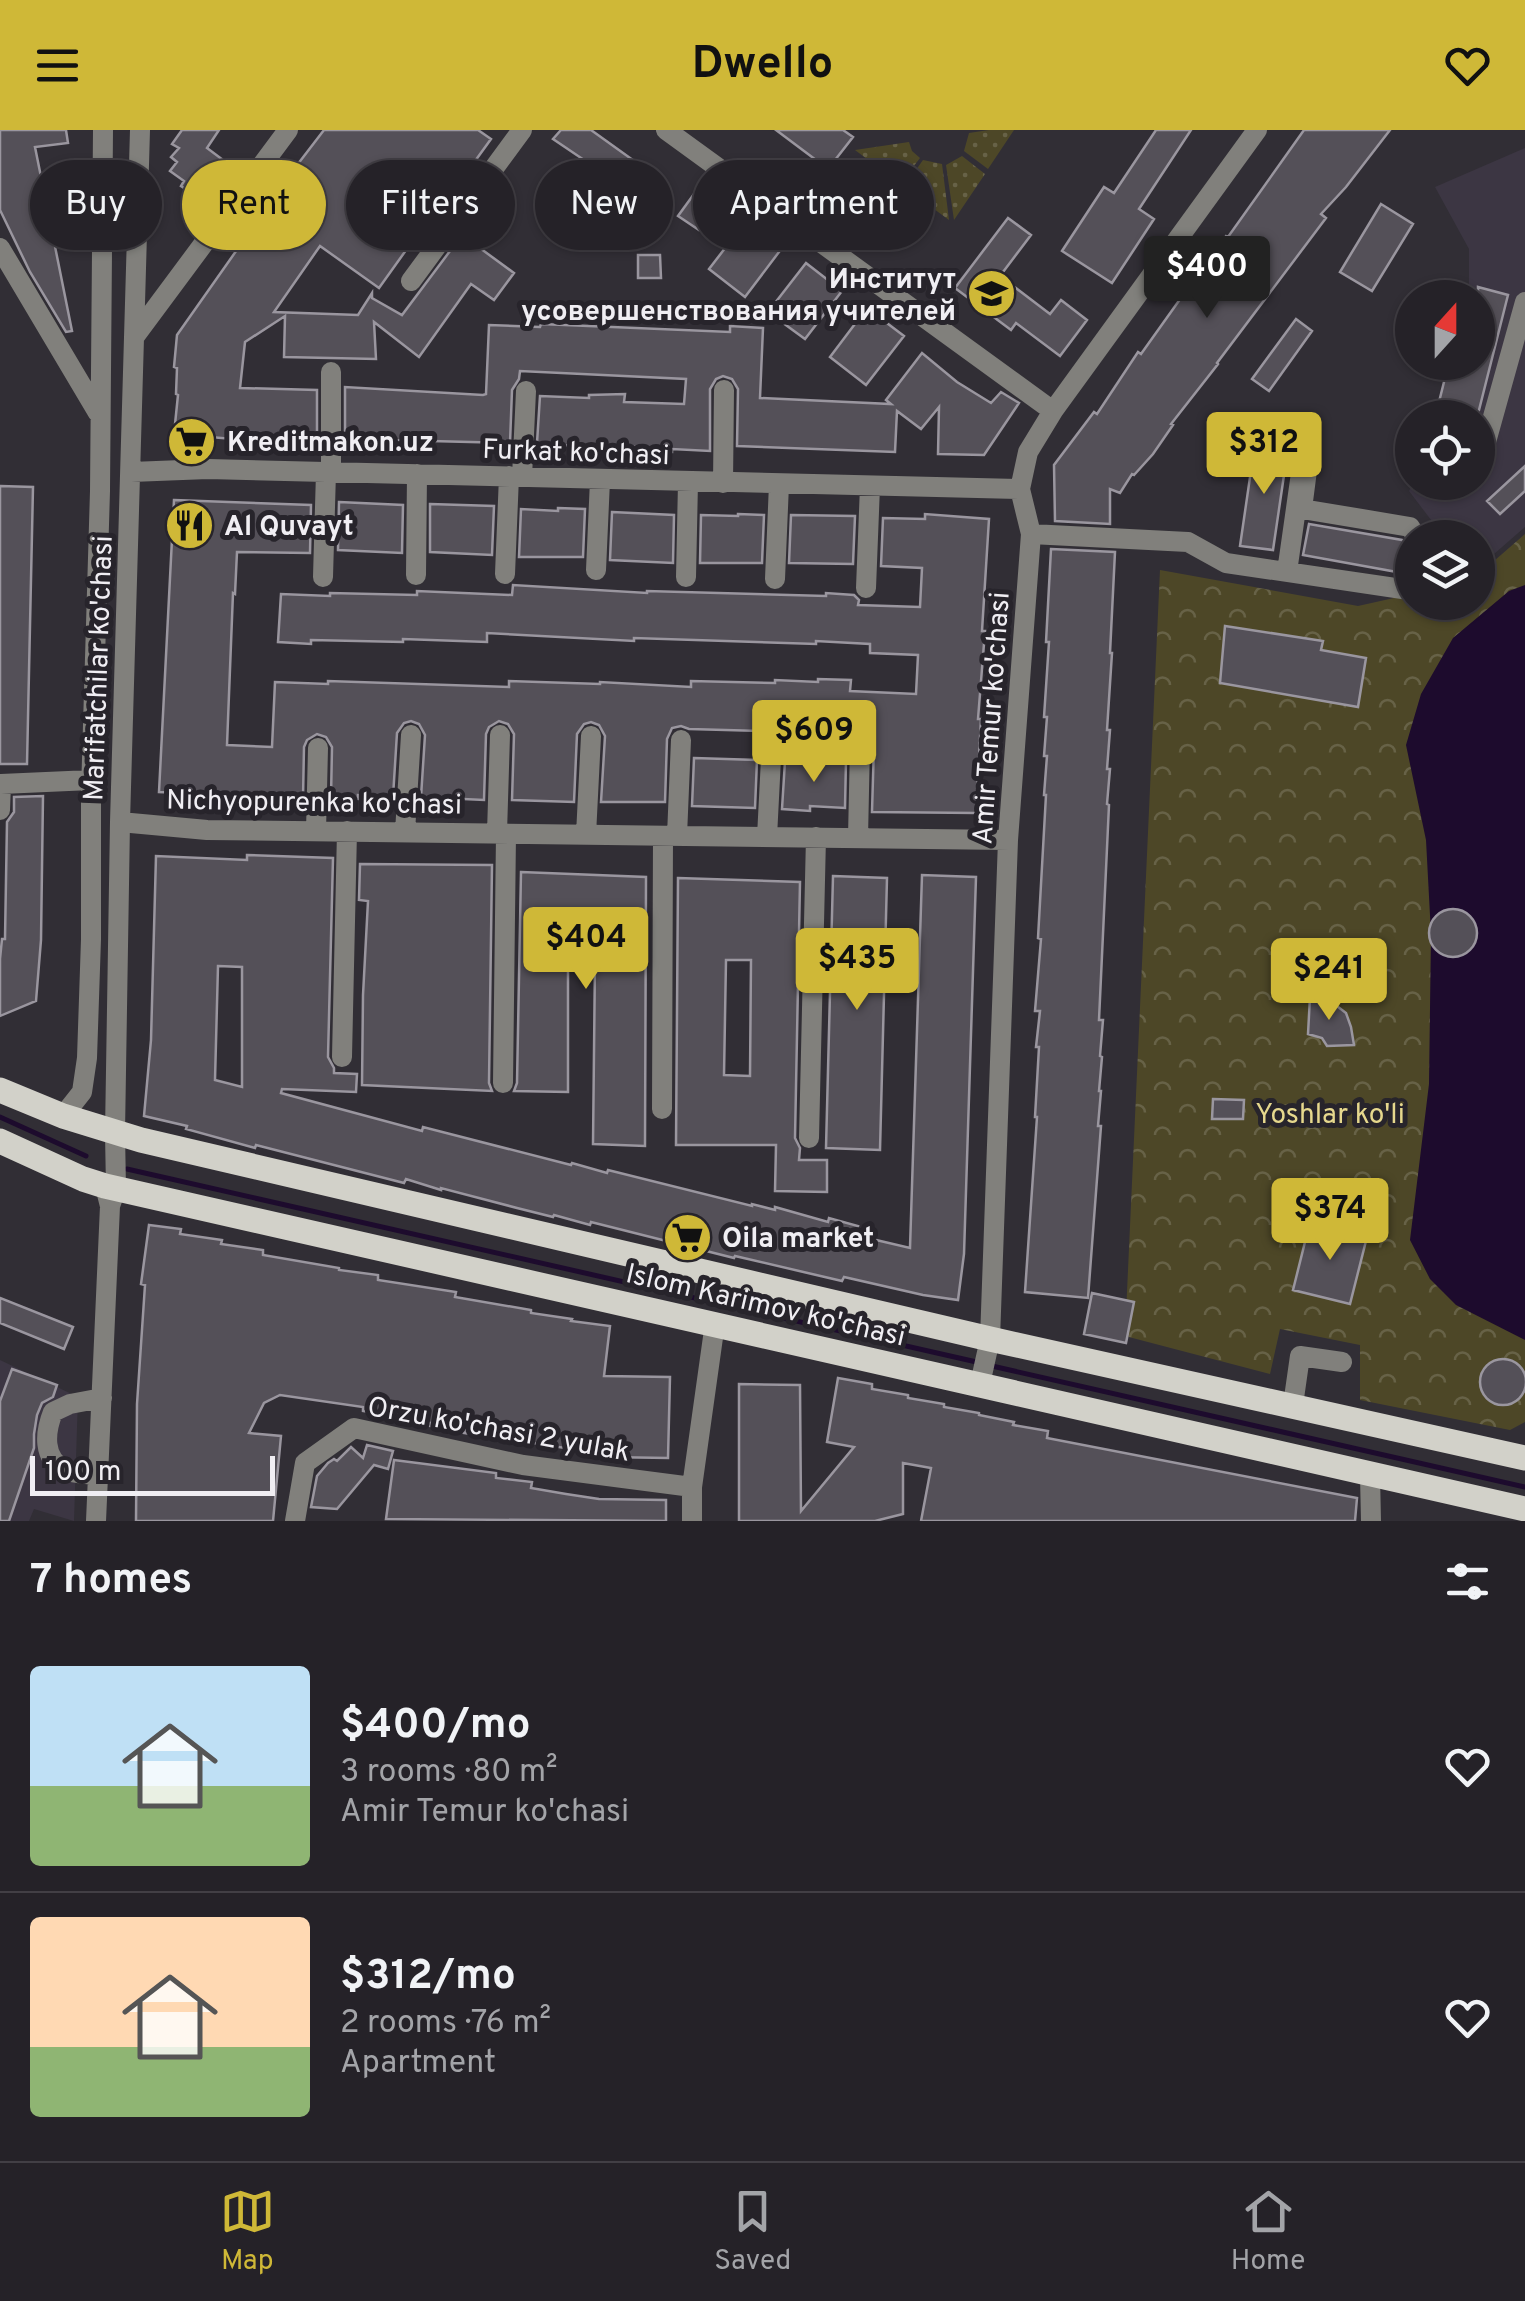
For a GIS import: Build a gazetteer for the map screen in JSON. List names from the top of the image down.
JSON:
{
  "streets": {
    "main road": ["Islom Karimov ko'chasi"],
    "street": [
      "Furkat ko'chasi",
      "Marifatchilar ko'chasi",
      "Amir Temur ko'chasi",
      "Nichyopurenka ko'chasi",
      "Orzu ko'chasi 2 yulak"
    ]
  },
  "crossings": [
    ["Furkat ko'chasi", "Marifatchilar ko'chasi"],
    ["Furkat ko'chasi", "Amir Temur ko'chasi"],
    ["Marifatchilar ko'chasi", "Nichyopurenka ko'chasi"],
    ["Marifatchilar ko'chasi", "Islom Karimov ko'chasi"],
    ["Amir Temur ko'chasi", "Nichyopurenka ko'chasi"],
    ["Amir Temur ko'chasi", "Islom Karimov ko'chasi"]
  ],
  "parks": ["Yoshlar ko'li"],
  "places": {
    "school or university": ["Институт усовершенствования учителей"],
    "supermarket": ["Kreditmakon.uz", "Oila market"],
    "restaurant": ["Al Quvayt"]
  },
  "scale_bar": "100 m",
  "north": "top",
  "page": {
    "header": "Dwello",
    "chip": [
      "Buy",
      "Rent",
      "Filters",
      "New",
      "Apartment"
    ],
    "price": [
      "$400",
      "$312",
      "$609",
      "$404",
      "$435",
      "$241",
      "$374"
    ],
    "scale": "100 m",
    "heading": "7 homes",
    "list": [
      {
        "name": "$400/mo",
        "note": "3 rooms · 80 m² · Amir Temur ko'chasi"
      },
      {
        "name": "$312/mo",
        "note": "2 rooms · 76 m² · Apartment"
      }
    ],
    "tabs": ["Map", "Saved", "Home"]
  }
}
